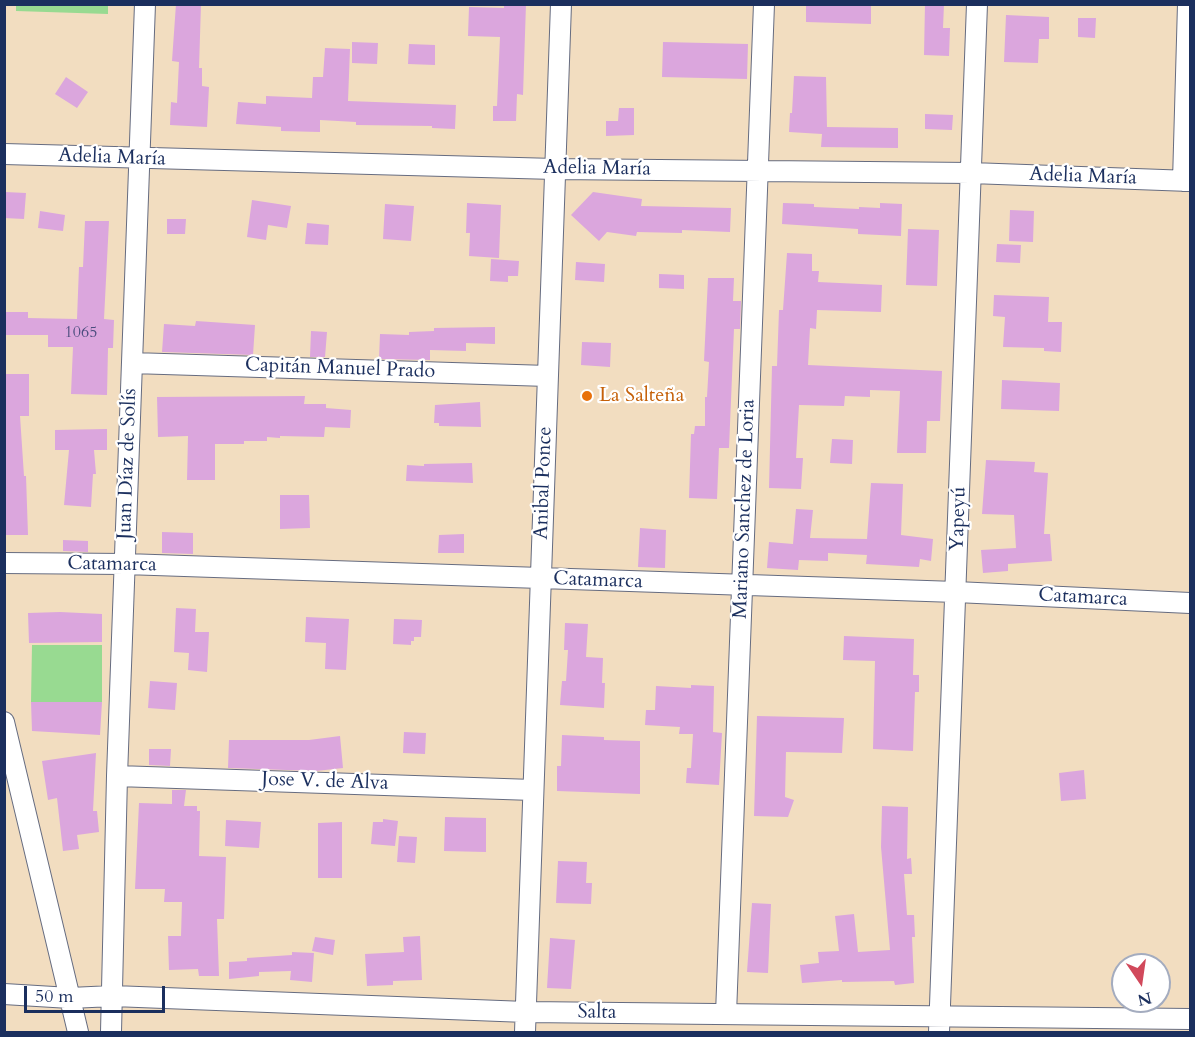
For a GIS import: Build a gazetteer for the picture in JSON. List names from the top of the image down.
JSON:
{
  "streets": {
    "street": [
      "Adelia María",
      "Capitán Manuel Prado",
      "Juan Díaz de Solís",
      "Anibal Ponce",
      "Mariano Sanchez de Loria",
      "Yapeyú",
      "Catamarca",
      "Jose V. de Alva",
      "Salta"
    ]
  },
  "crossings": [
    ["Adelia María", "Juan Díaz de Solís"],
    ["Adelia María", "Anibal Ponce"],
    ["Adelia María", "Mariano Sanchez de Loria"],
    ["Adelia María", "Yapeyú"],
    ["Capitán Manuel Prado", "Juan Díaz de Solís"],
    ["Capitán Manuel Prado", "Anibal Ponce"],
    ["Juan Díaz de Solís", "Catamarca"],
    ["Juan Díaz de Solís", "Jose V. de Alva"],
    ["Juan Díaz de Solís", "Salta"],
    ["Anibal Ponce", "Catamarca"],
    ["Anibal Ponce", "Jose V. de Alva"],
    ["Anibal Ponce", "Salta"],
    ["Mariano Sanchez de Loria", "Catamarca"],
    ["Mariano Sanchez de Loria", "Salta"],
    ["Yapeyú", "Catamarca"],
    ["Yapeyú", "Salta"]
  ],
  "places": ["La Salteña"],
  "house_numbers": ["1065"],
  "scale_bar": "50 m",
  "north": "bottom"
}
